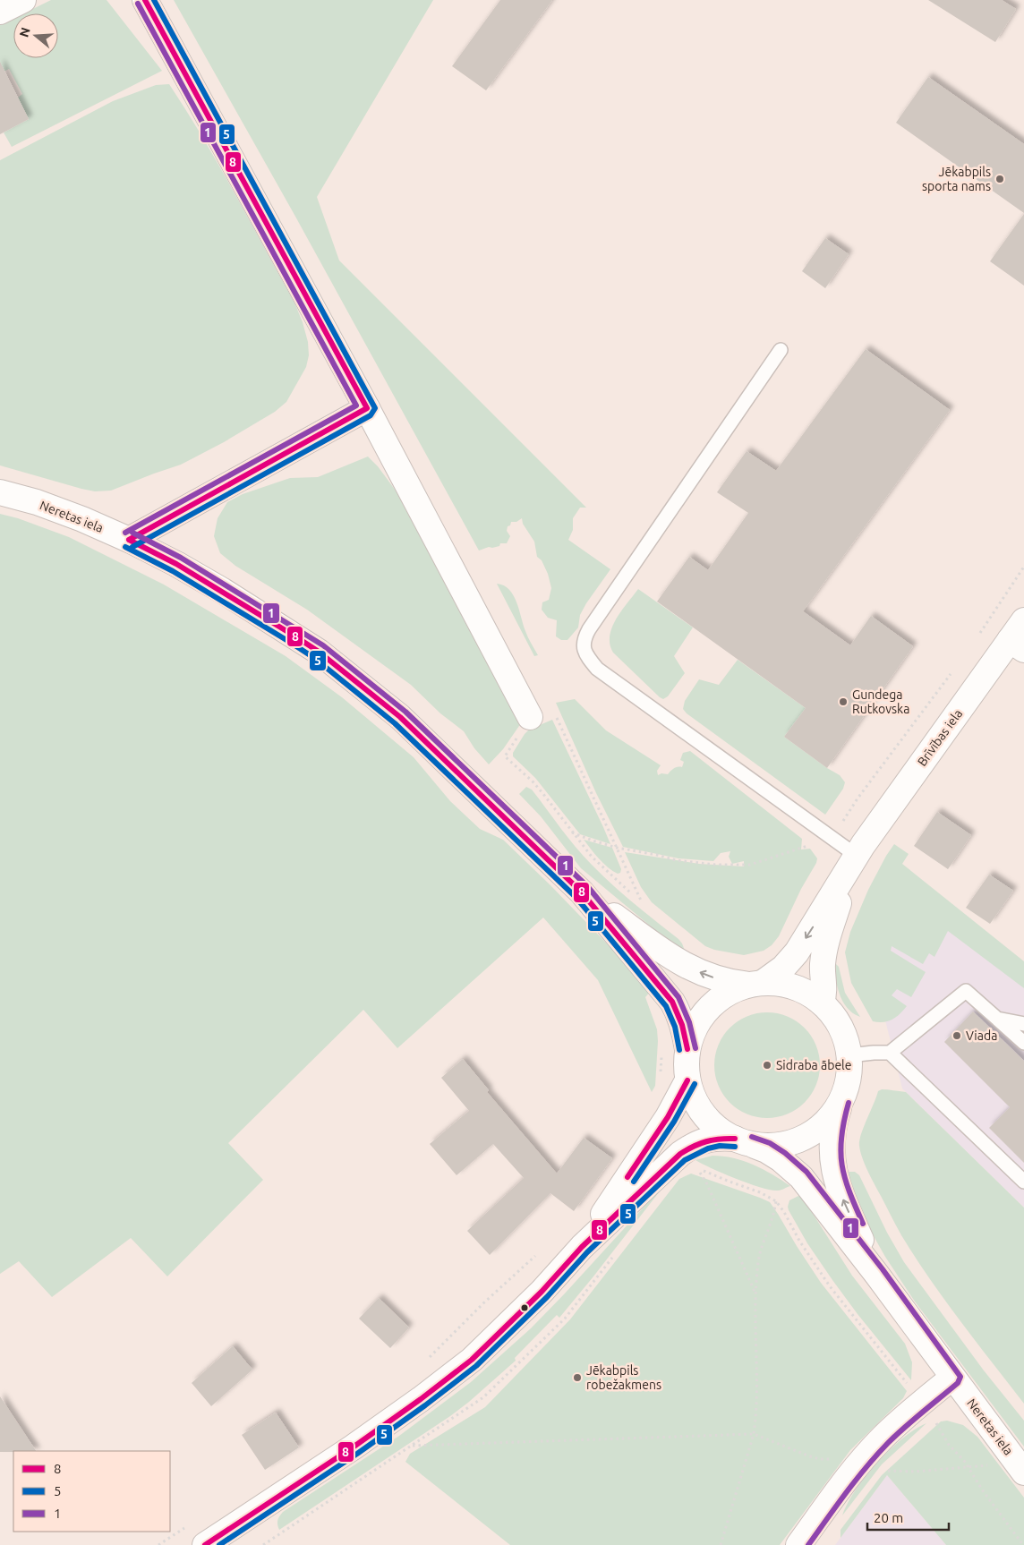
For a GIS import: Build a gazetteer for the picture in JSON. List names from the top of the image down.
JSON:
{
  "streets": {
    "main road": ["Neretas iela", "Brīvības iela"]
  },
  "places": [
    "Jēkabpils sporta nams",
    "Gundega Rutkovska",
    "Viada",
    "Sidraba ābele",
    "Jēkabpils robežakmens"
  ],
  "lines": ["transit line 8", "transit line 5", "transit line 1"],
  "legend": ["8", "5", "1"],
  "scale_bar": "20 m",
  "north": "left"
}
